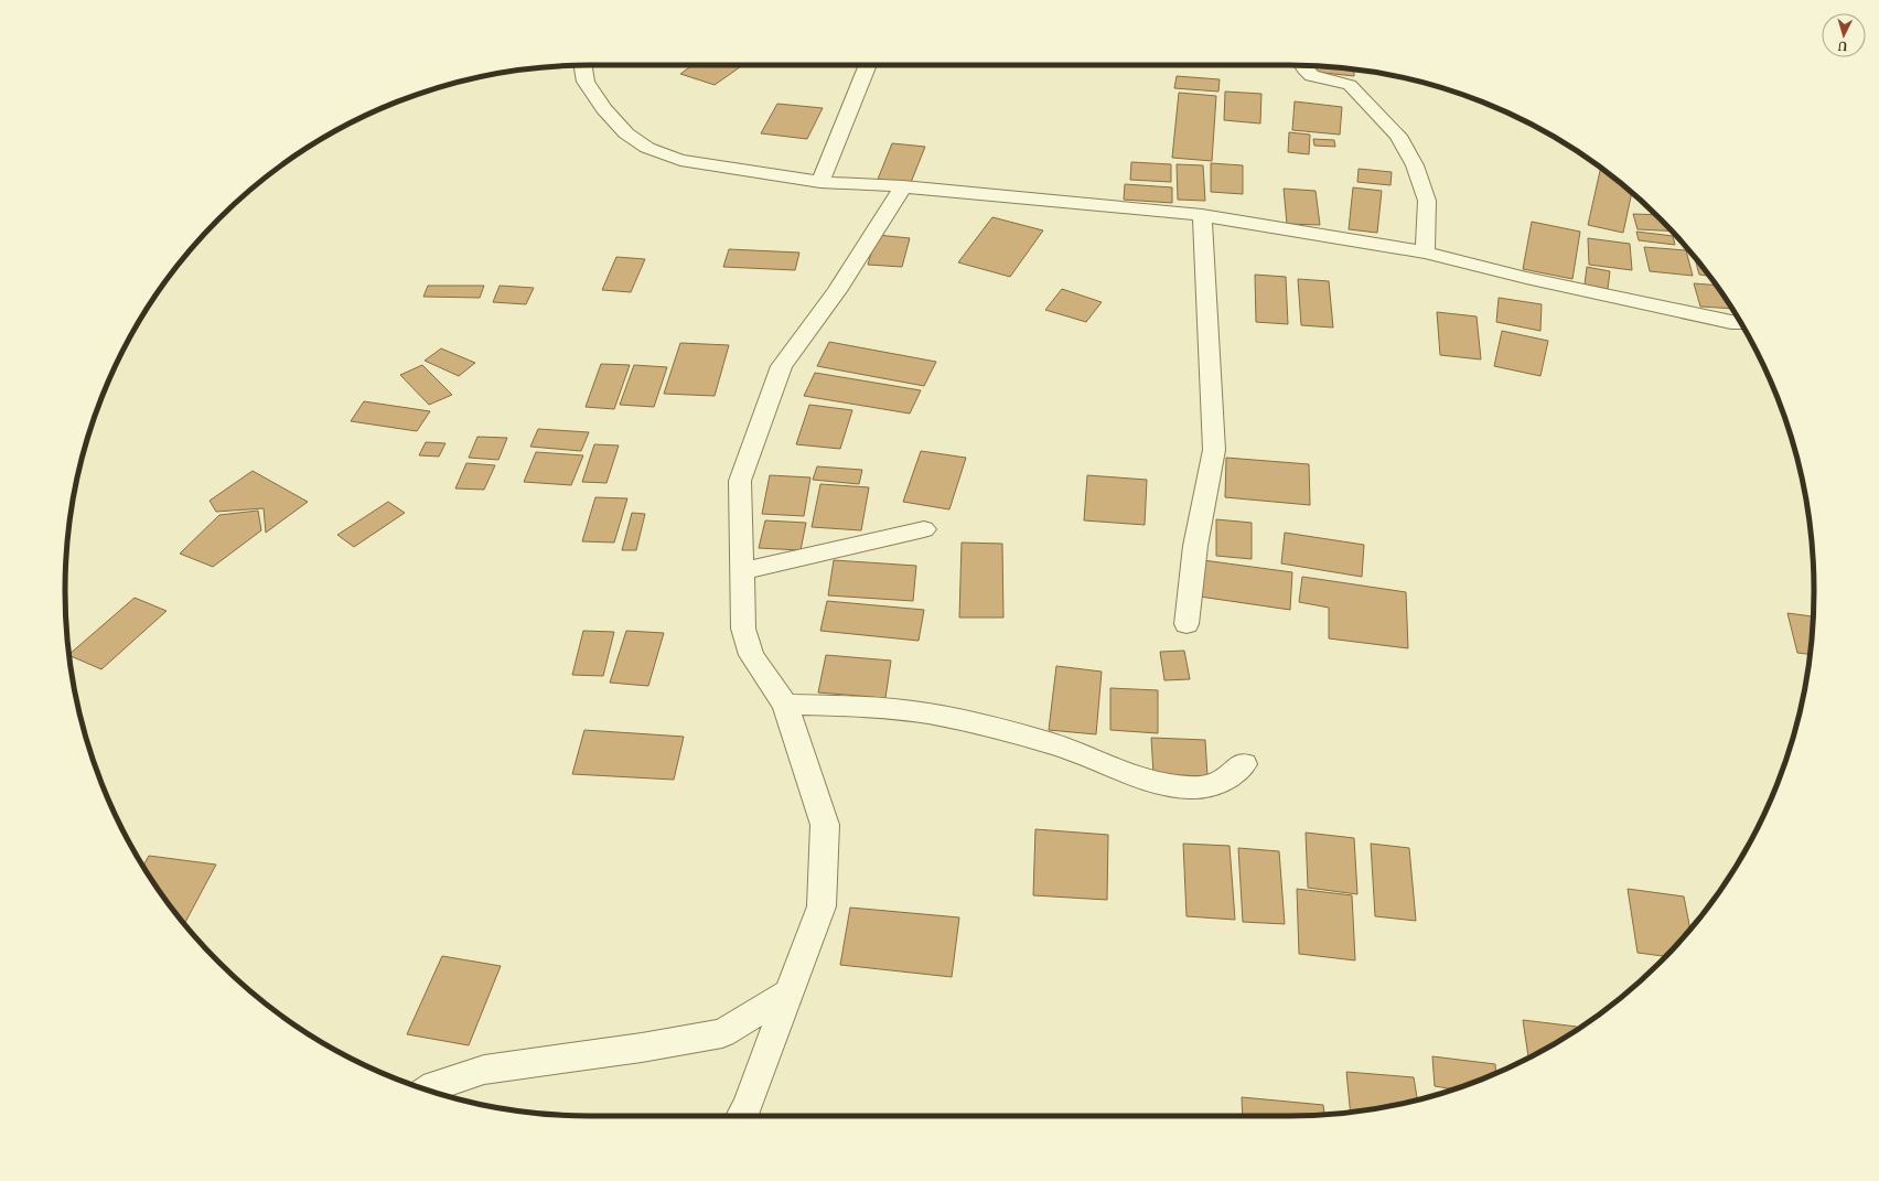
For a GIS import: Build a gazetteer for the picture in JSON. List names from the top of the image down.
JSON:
{
  "north": "bottom"
}
